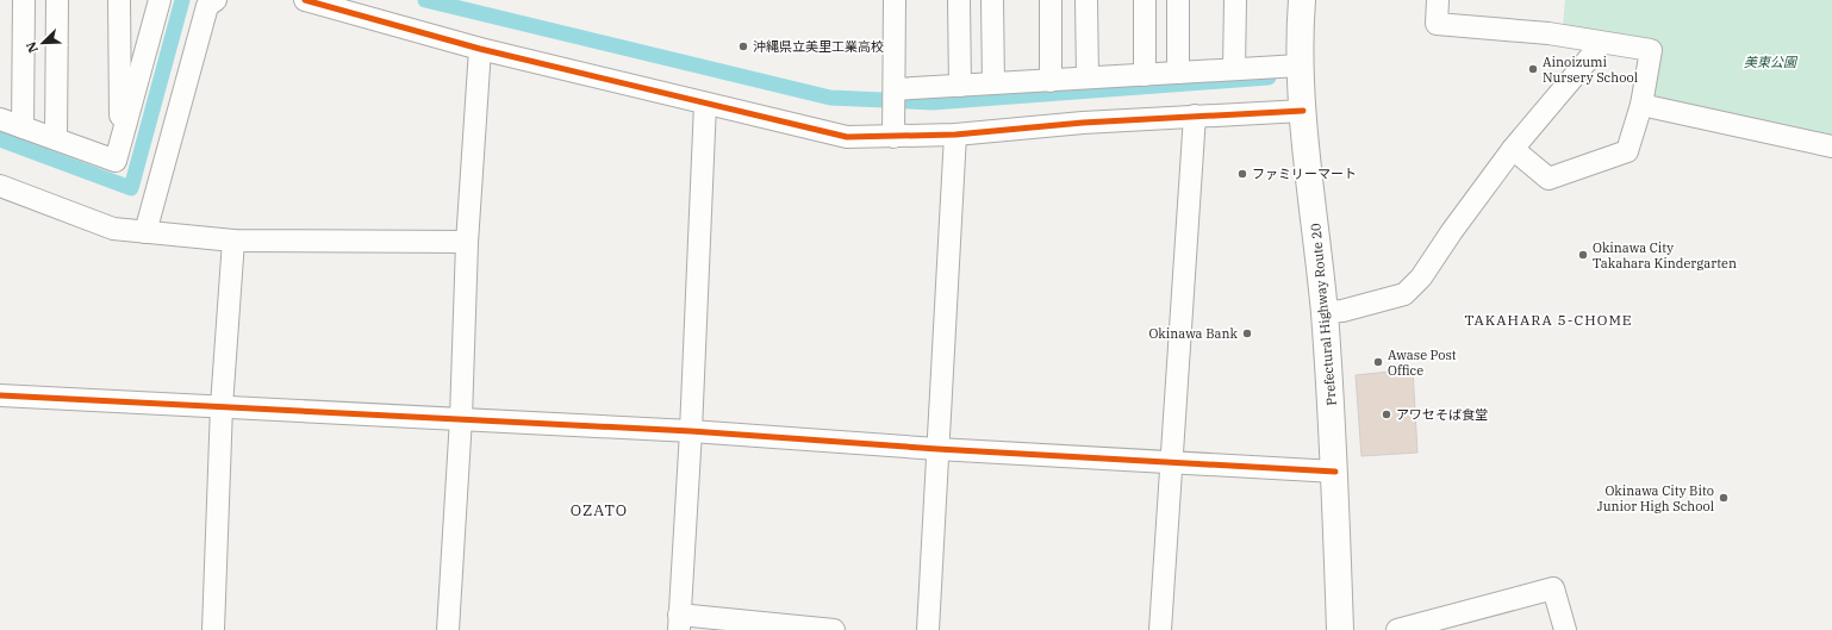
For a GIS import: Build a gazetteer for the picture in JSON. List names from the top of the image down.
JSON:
{
  "streets": {
    "main road": ["Prefectural Highway Route 20"]
  },
  "districts": ["TAKAHARA 5-CHOME", "OZATO"],
  "parks": ["美東公園"],
  "places": [
    "沖縄県立美里工業高校",
    "Ainoizumi Nursery School",
    "ファミリーマート",
    "Okinawa City Takahara Kindergarten",
    "Okinawa Bank",
    "Awase Post Office",
    "アワセそば食堂",
    "Okinawa City Bito Junior High School"
  ],
  "north": "bottom left"
}
